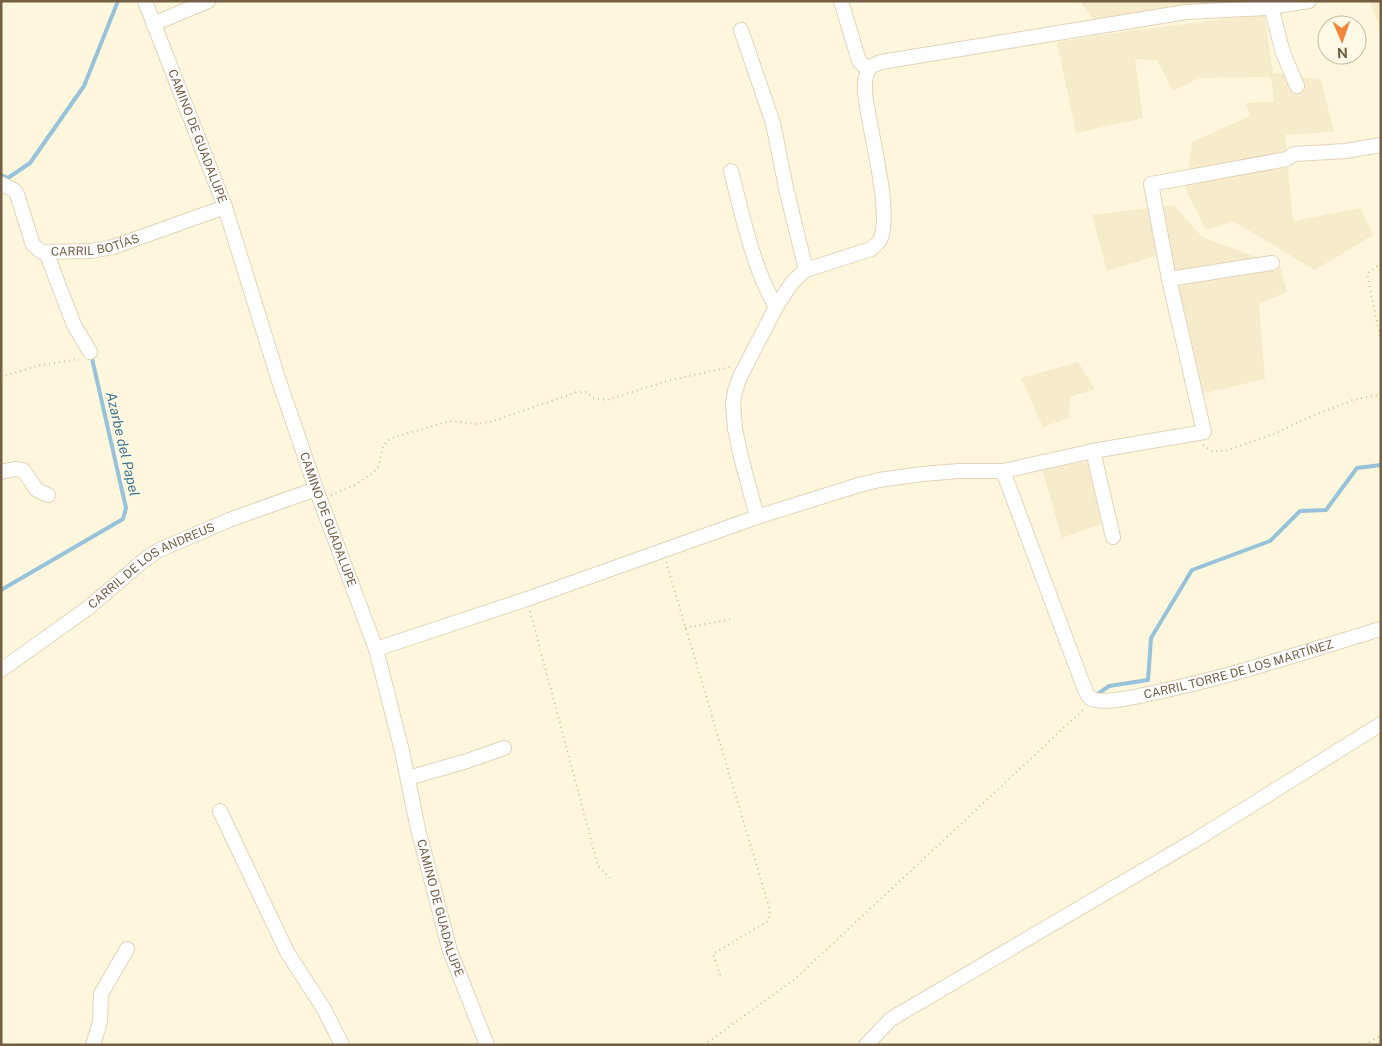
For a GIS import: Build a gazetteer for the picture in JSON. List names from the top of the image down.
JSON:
{
  "streets": {
    "street": [
      "CAMINO DE GUADALUPE",
      "CARRIL BOTÍAS",
      "CARRIL DE LOS ANDREUS",
      "CARRIL TORRE DE LOS MARTÍNEZ"
    ]
  },
  "crossings": [
    ["CAMINO DE GUADALUPE", "CARRIL BOTÍAS"],
    ["CAMINO DE GUADALUPE", "CARRIL DE LOS ANDREUS"]
  ],
  "water": ["Azarbe del Papel"],
  "north": "bottom"
}
